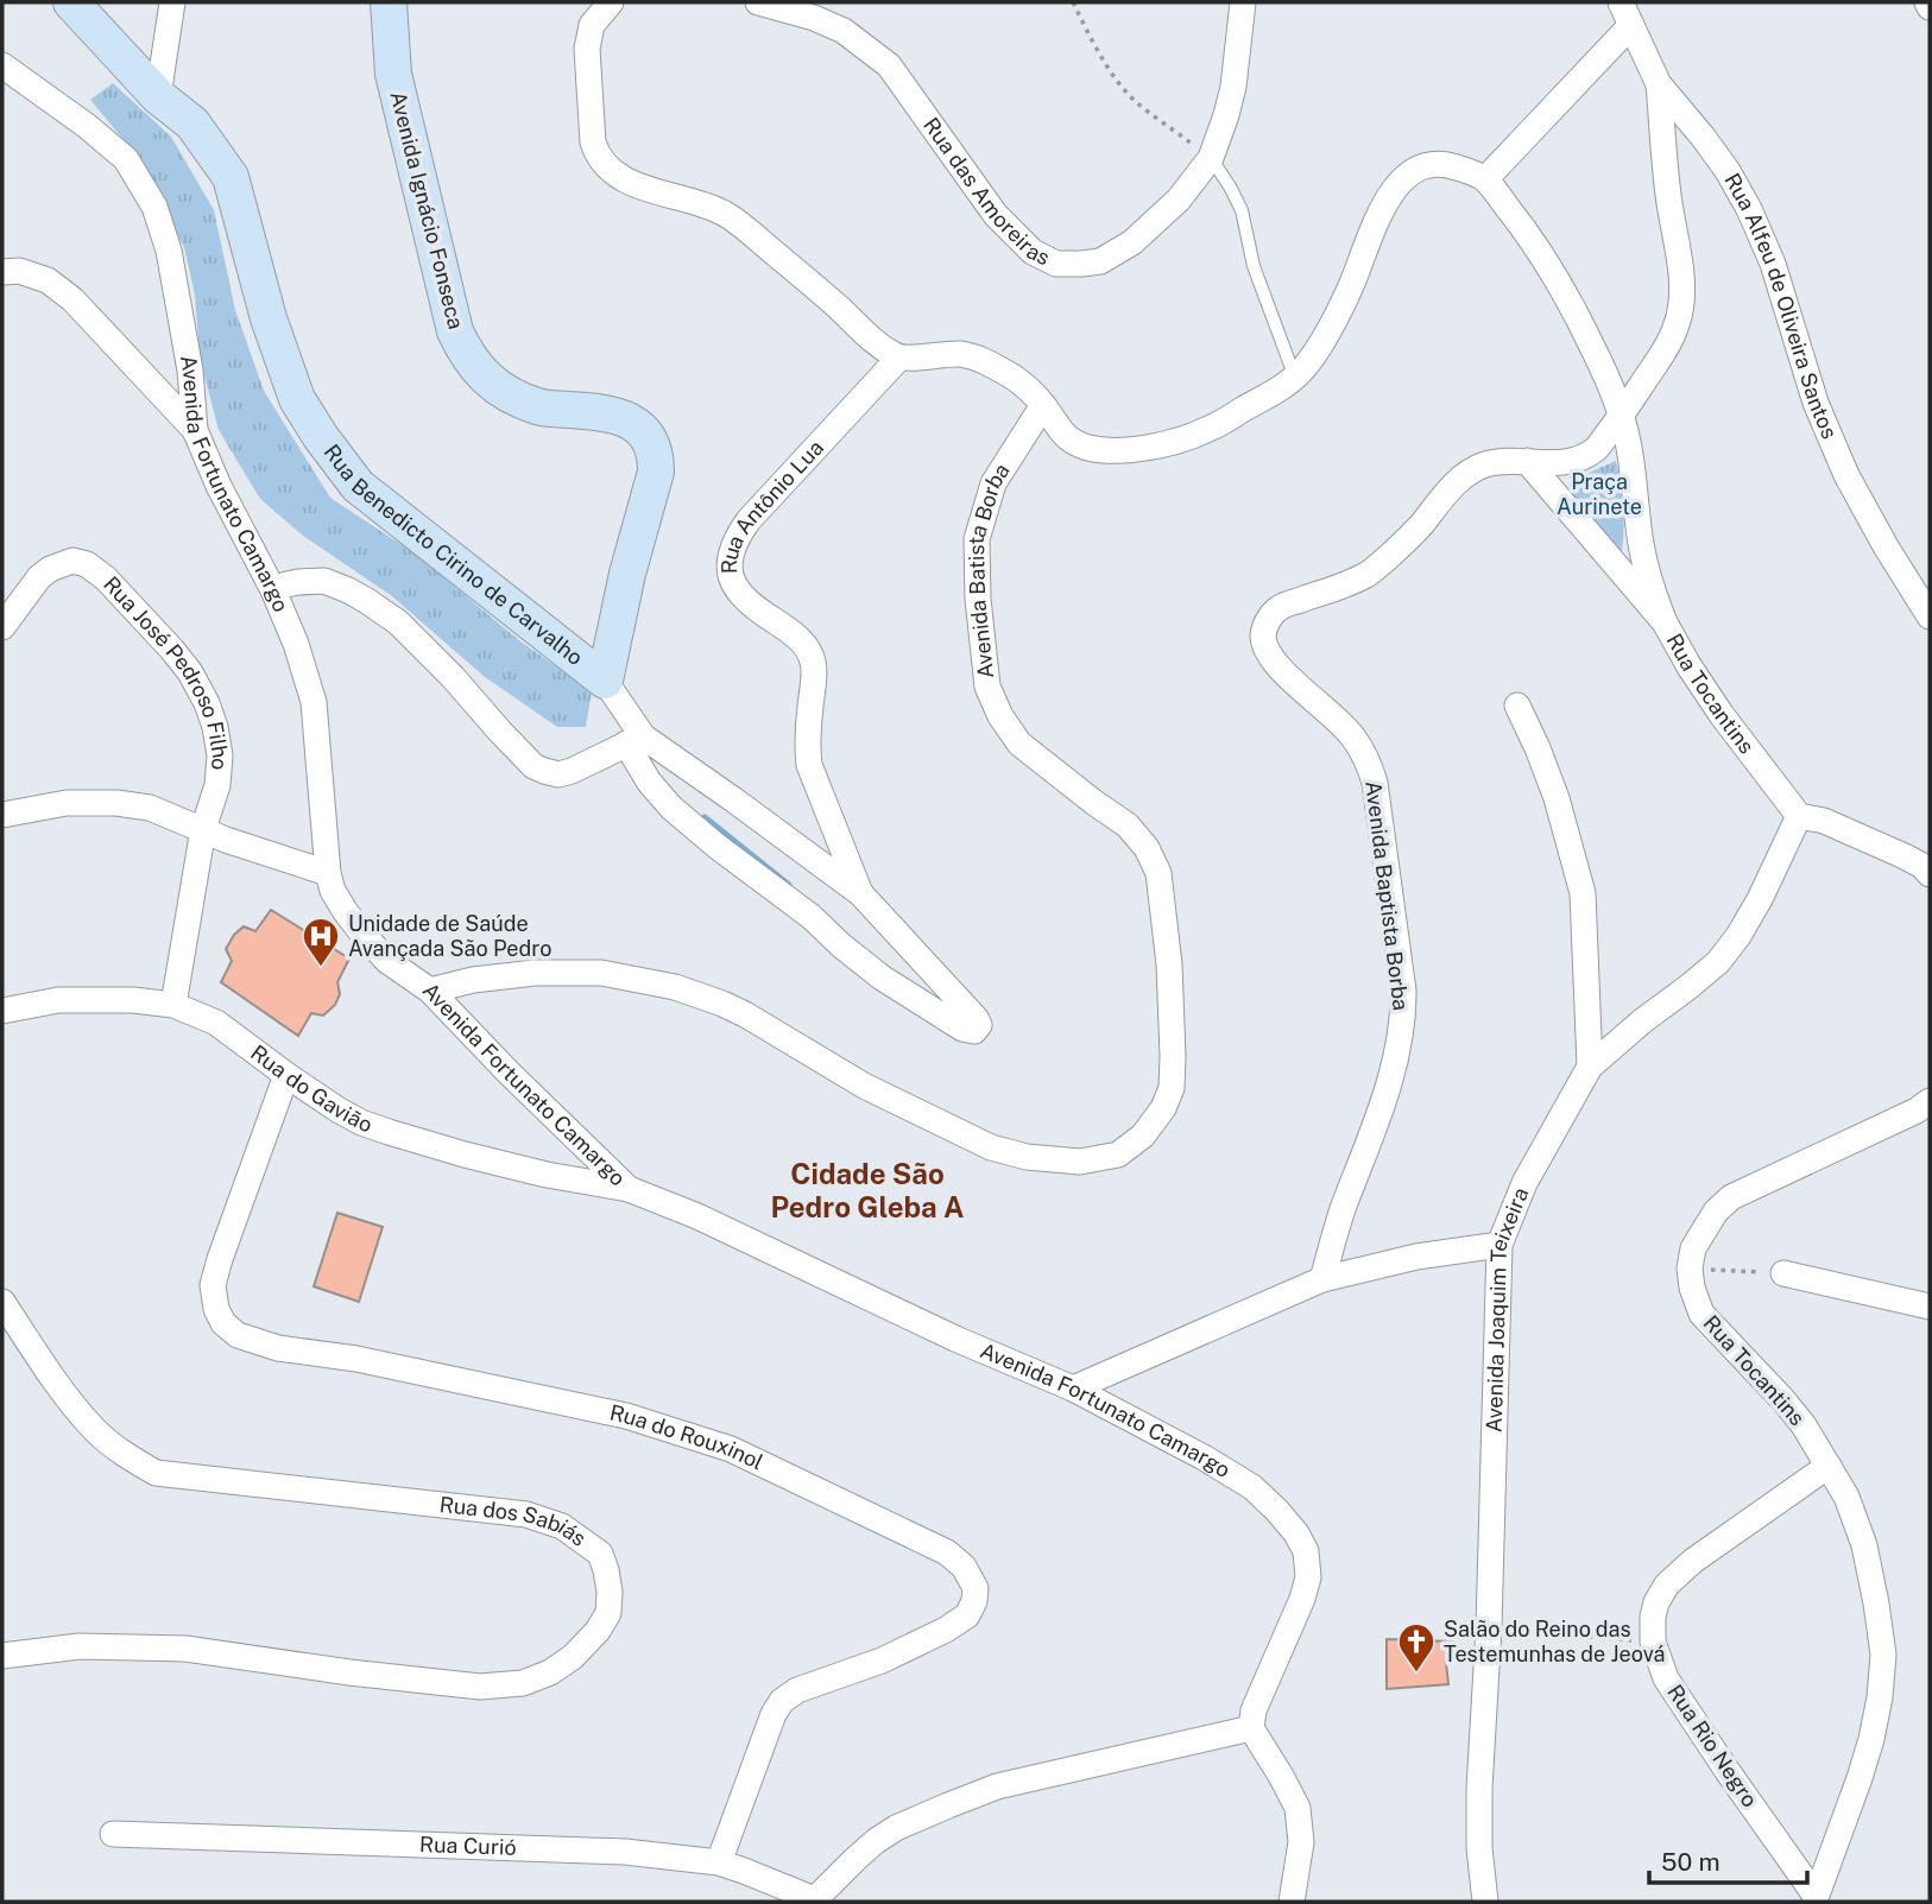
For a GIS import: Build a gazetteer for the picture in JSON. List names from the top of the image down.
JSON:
{
  "streets": {
    "street": [
      "Rua das Amoreiras",
      "Avenida Ignácio Fonseca",
      "Rua Alfeu de Oliveira Santos",
      "Avenida Fortunato Camargo",
      "Rua Antônio Lua",
      "Rua Benedicto Cirino de Carvalho",
      "Avenida Batista Borba",
      "Rua José Pedroso Filho",
      "Rua Tocantins",
      "Avenida Baptista Borba",
      "Rua do Gavião",
      "Avenida Joaquim Teixeira",
      "Rua do Rouxinol",
      "Rua dos Sabiás",
      "Rua Rio Negro",
      "Rua Curió"
    ]
  },
  "crossings": [
    ["Avenida Ignácio Fonseca", "Rua Benedicto Cirino de Carvalho"],
    ["Rua Alfeu de Oliveira Santos", "Avenida Baptista Borba"],
    ["Avenida Fortunato Camargo", "Avenida Batista Borba"],
    ["Avenida Fortunato Camargo", "Rua do Gavião"],
    ["Rua Antônio Lua", "Rua Benedicto Cirino de Carvalho"],
    ["Rua José Pedroso Filho", "Rua do Gavião"],
    ["Rua Tocantins", "Avenida Baptista Borba"],
    ["Rua Tocantins", "Avenida Joaquim Teixeira"],
    ["Rua Tocantins", "Rua Rio Negro"],
    ["Rua do Gavião", "Rua do Rouxinol"],
    ["Rua do Rouxinol", "Rua Curió"]
  ],
  "districts": ["Cidade São Pedro Gleba A"],
  "parks": ["Praça Aurinete"],
  "places": {
    "hospital": ["Unidade de Saúde Avançada São Pedro"],
    "church": ["Salão do Reino das Testemunhas de Jeová"]
  },
  "scale_bar": "50 m"
}
